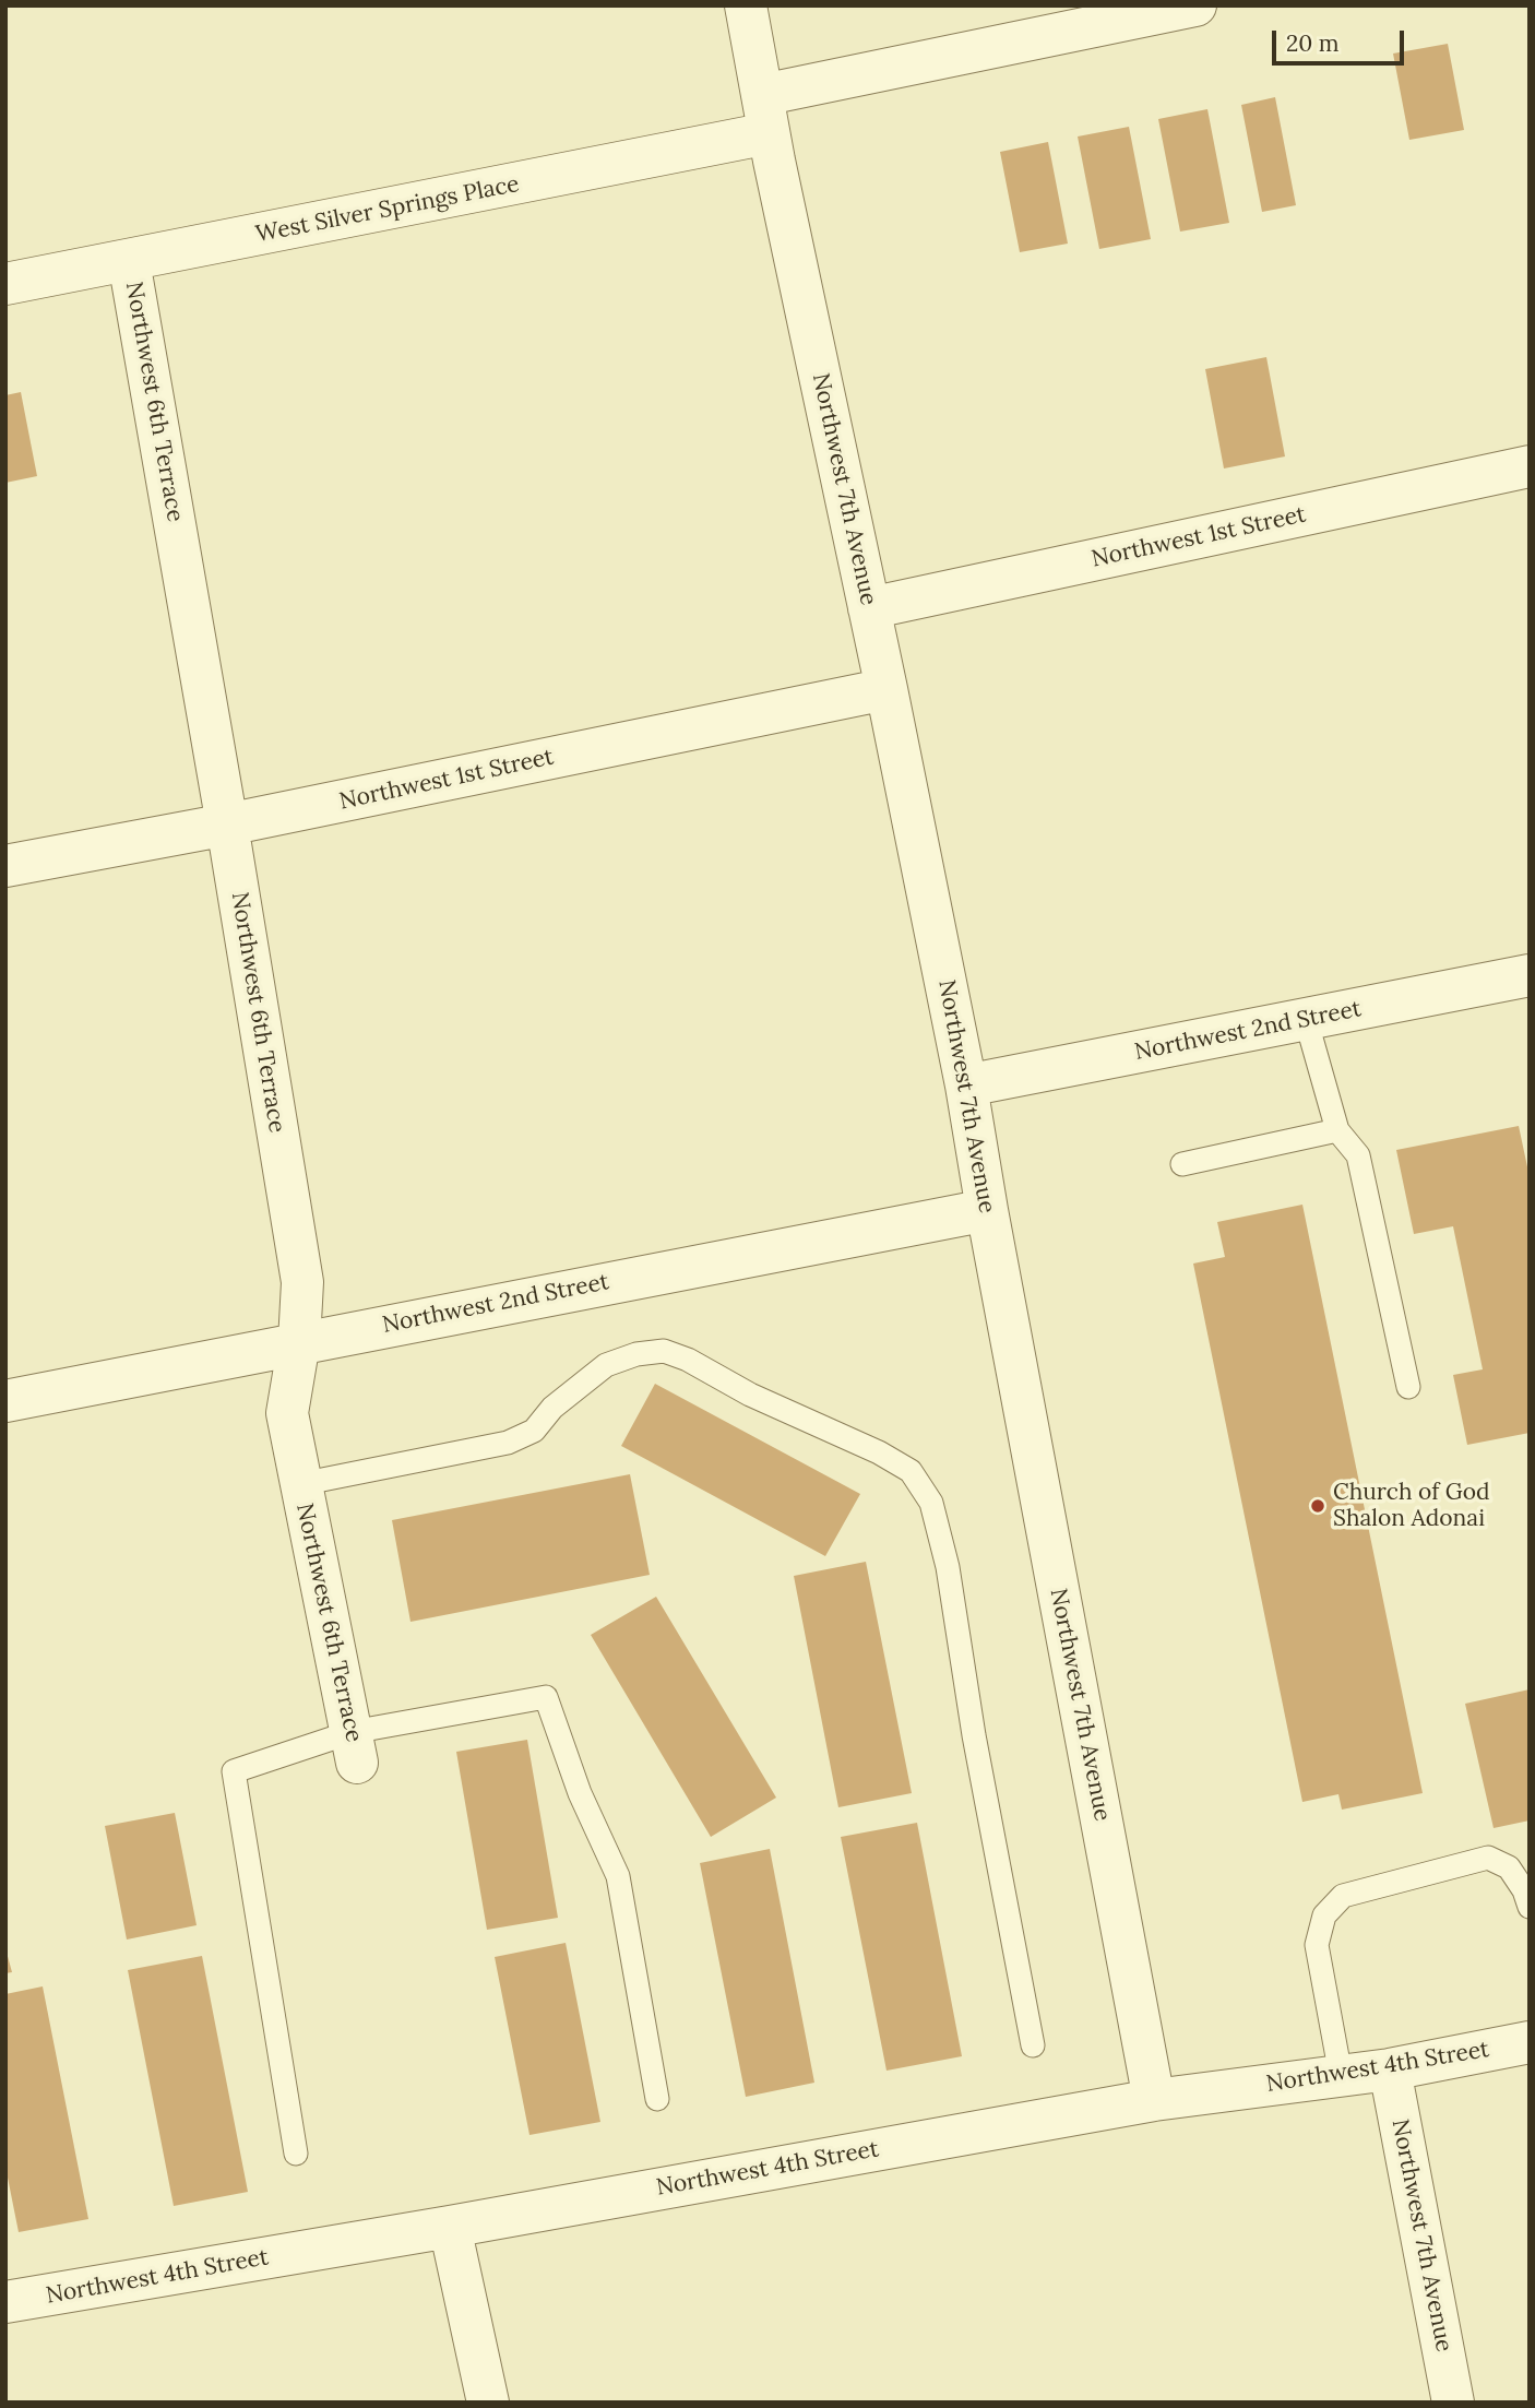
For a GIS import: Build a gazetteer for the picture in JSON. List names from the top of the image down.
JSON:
{
  "streets": {
    "street": [
      "West Silver Springs Place",
      "Northwest 6th Terrace",
      "Northwest 7th Avenue",
      "Northwest 1st Street",
      "Northwest 2nd Street",
      "Northwest 4th Street"
    ]
  },
  "crossings": [
    ["West Silver Springs Place", "Northwest 6th Terrace"],
    ["West Silver Springs Place", "Northwest 7th Avenue"],
    ["Northwest 6th Terrace", "Northwest 1st Street"],
    ["Northwest 6th Terrace", "Northwest 2nd Street"],
    ["Northwest 7th Avenue", "Northwest 1st Street"],
    ["Northwest 7th Avenue", "Northwest 2nd Street"],
    ["Northwest 7th Avenue", "Northwest 4th Street"]
  ],
  "places": ["Church of God Shalon Adonai"],
  "scale_bar": "20 m"
}
